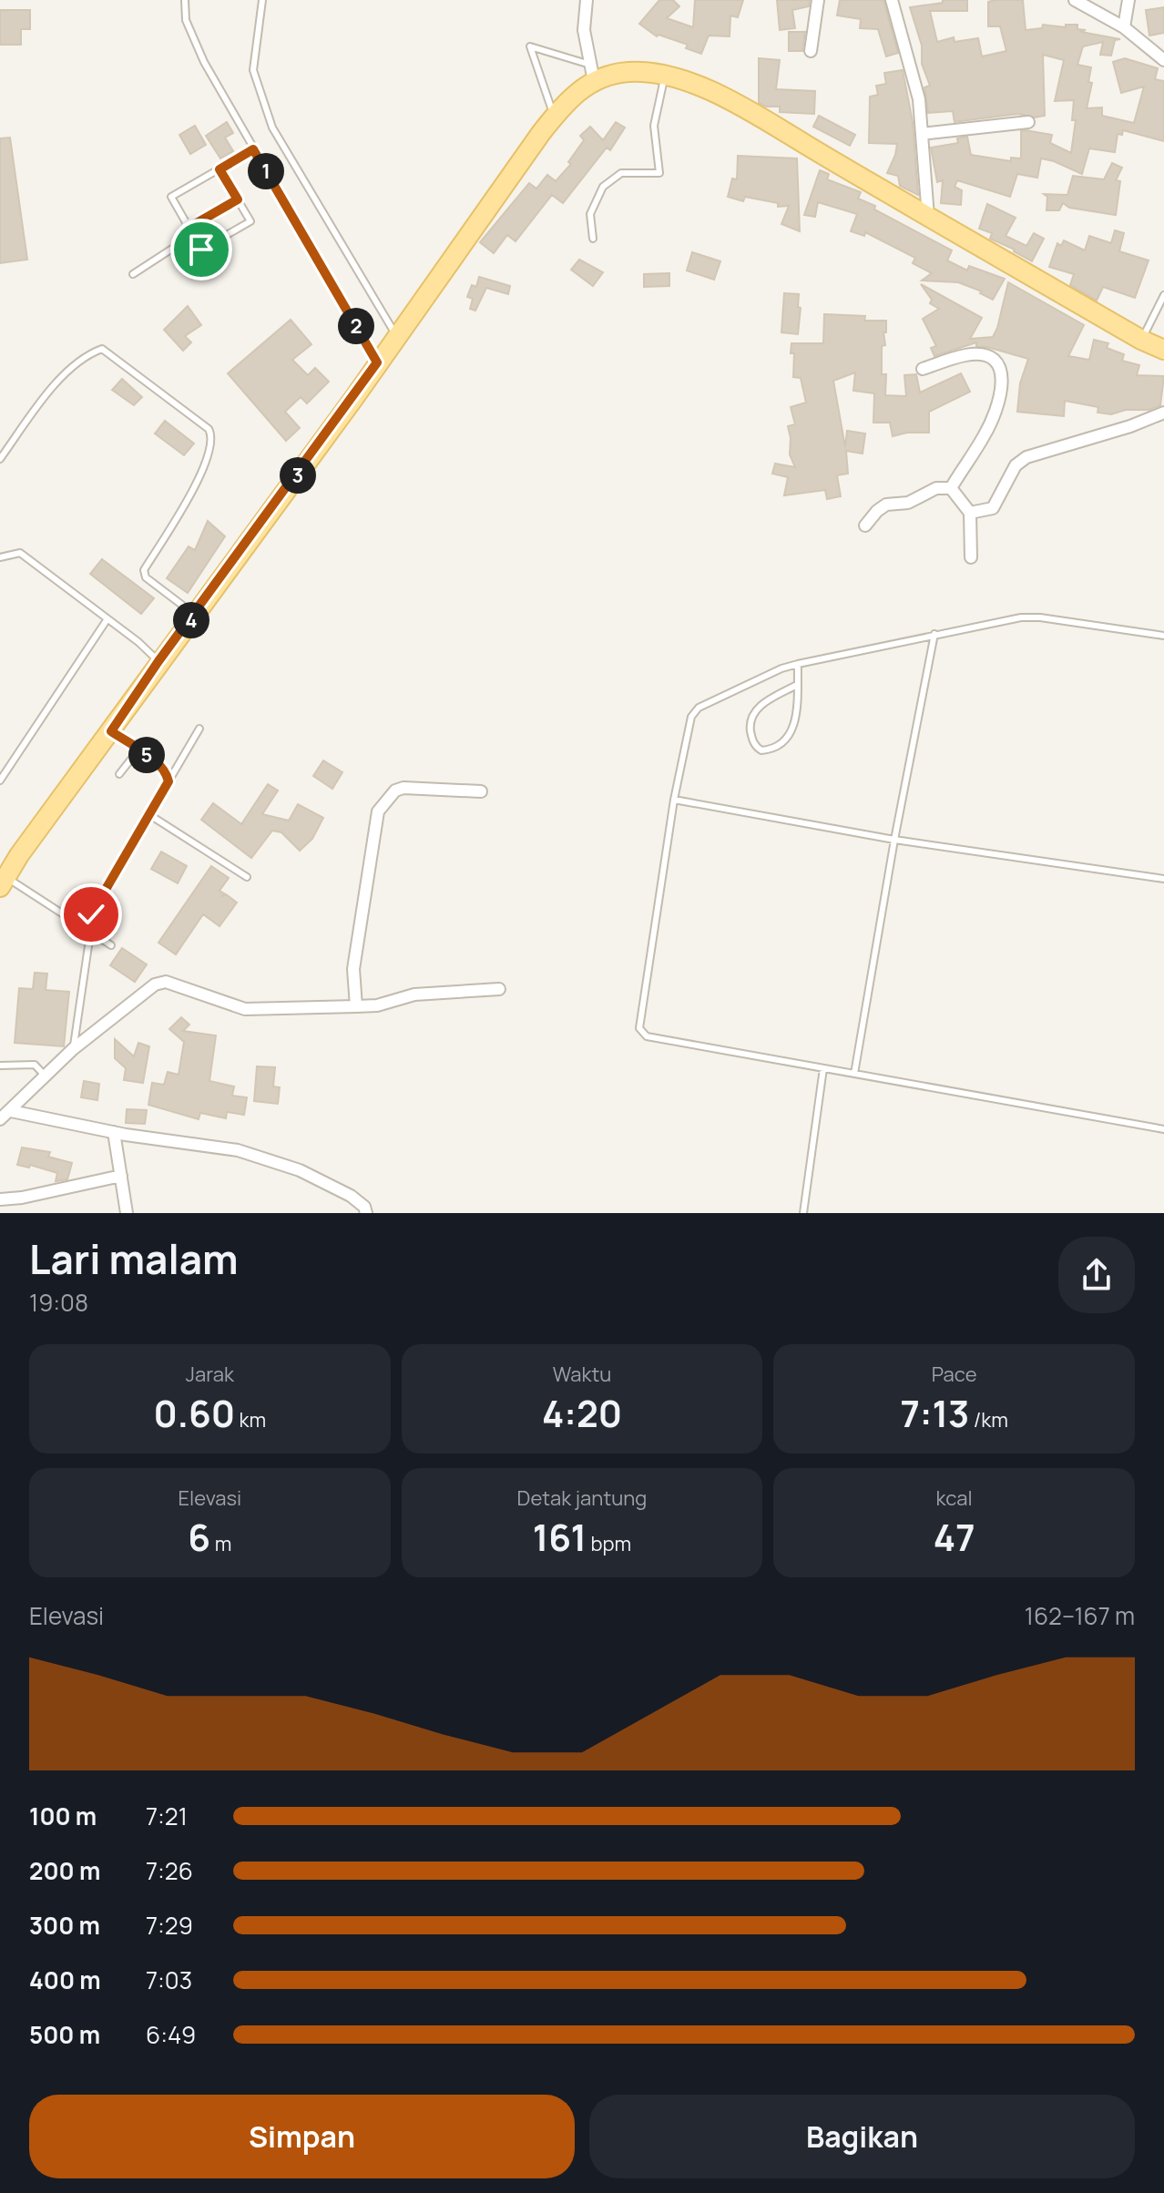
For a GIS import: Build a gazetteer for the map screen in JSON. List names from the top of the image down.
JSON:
{
  "page": {
    "pins": [
      "1",
      "2",
      "3",
      "4",
      "5"
    ],
    "heading": ["Lari malam", "19:08"],
    "stats": [
      ["Jarak", "0.60 km"],
      ["Waktu", "4:20"],
      ["Pace", "7:13 /km"],
      ["Elevasi", "6 m"],
      ["Detak jantung", "161 bpm"],
      ["kcal", "47"]
    ],
    "chart": ["Elevasi", "162–167 m"],
    "list": [
      {
        "name": "100 m",
        "note": "7:21"
      },
      {
        "name": "200 m",
        "note": "7:26"
      },
      {
        "name": "300 m",
        "note": "7:29"
      },
      {
        "name": "400 m",
        "note": "7:03"
      },
      {
        "name": "500 m",
        "note": "6:49"
      }
    ],
    "buttons": ["Simpan", "Bagikan"]
  }
}
